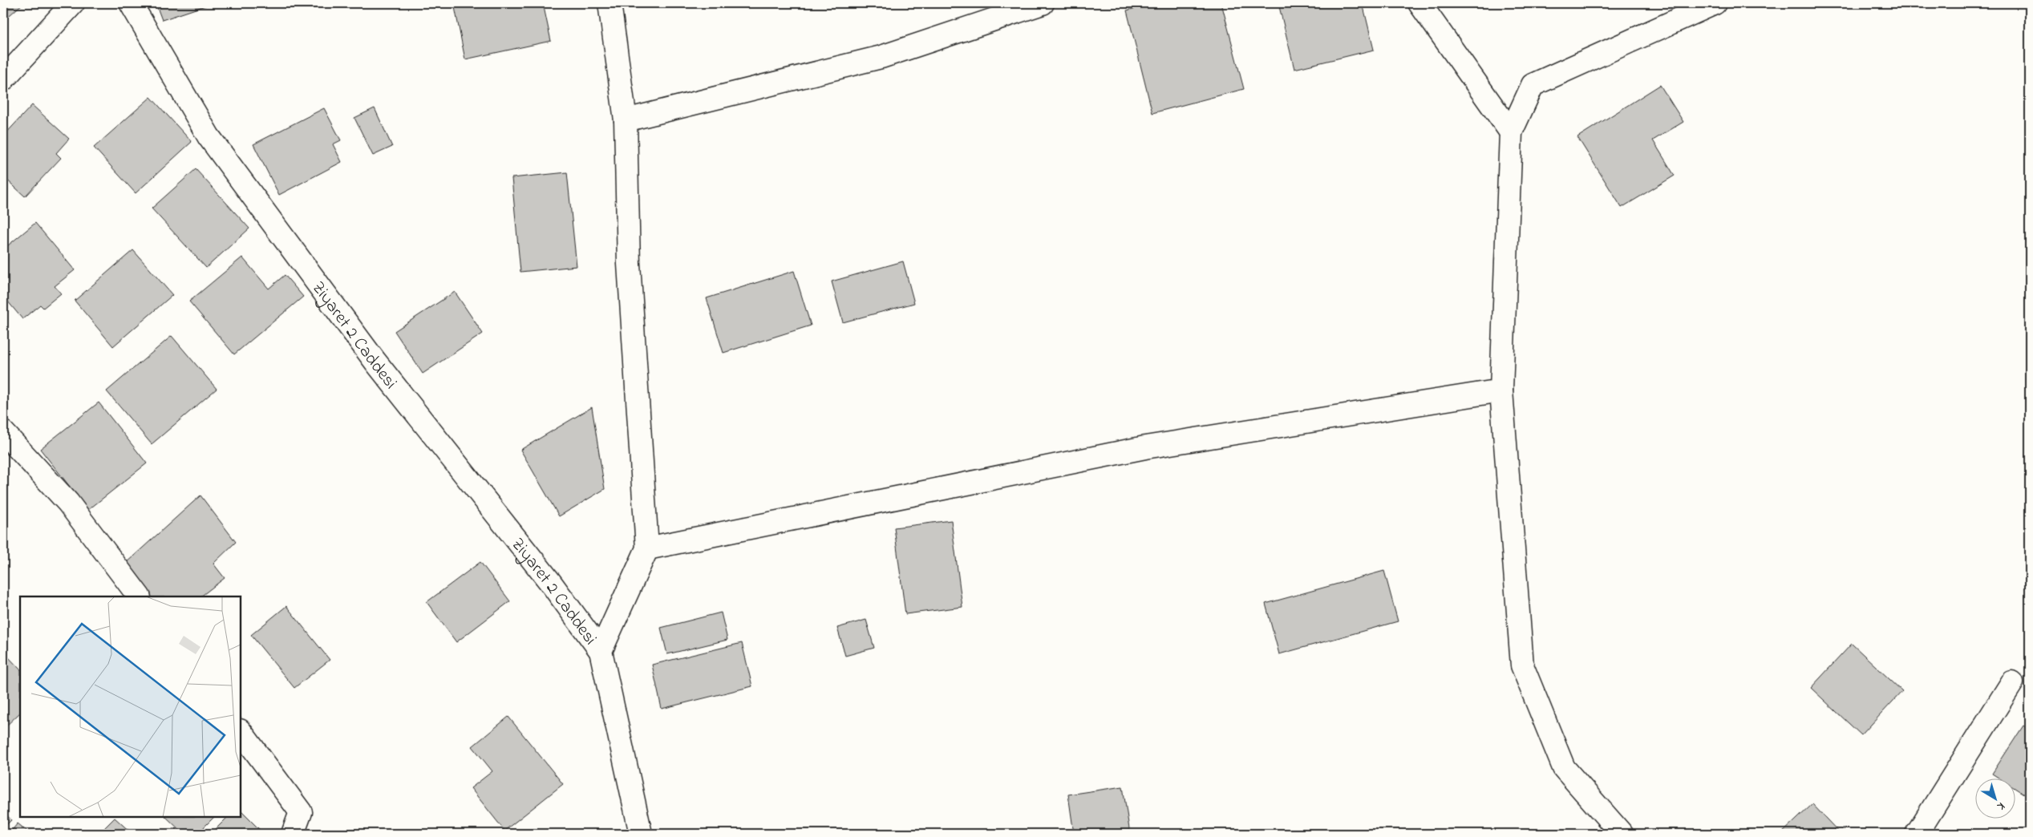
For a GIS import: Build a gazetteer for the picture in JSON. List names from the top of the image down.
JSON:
{
  "streets": {
    "street": ["Ziyaret 2 Caddesi"]
  },
  "north": "bottom right"
}
